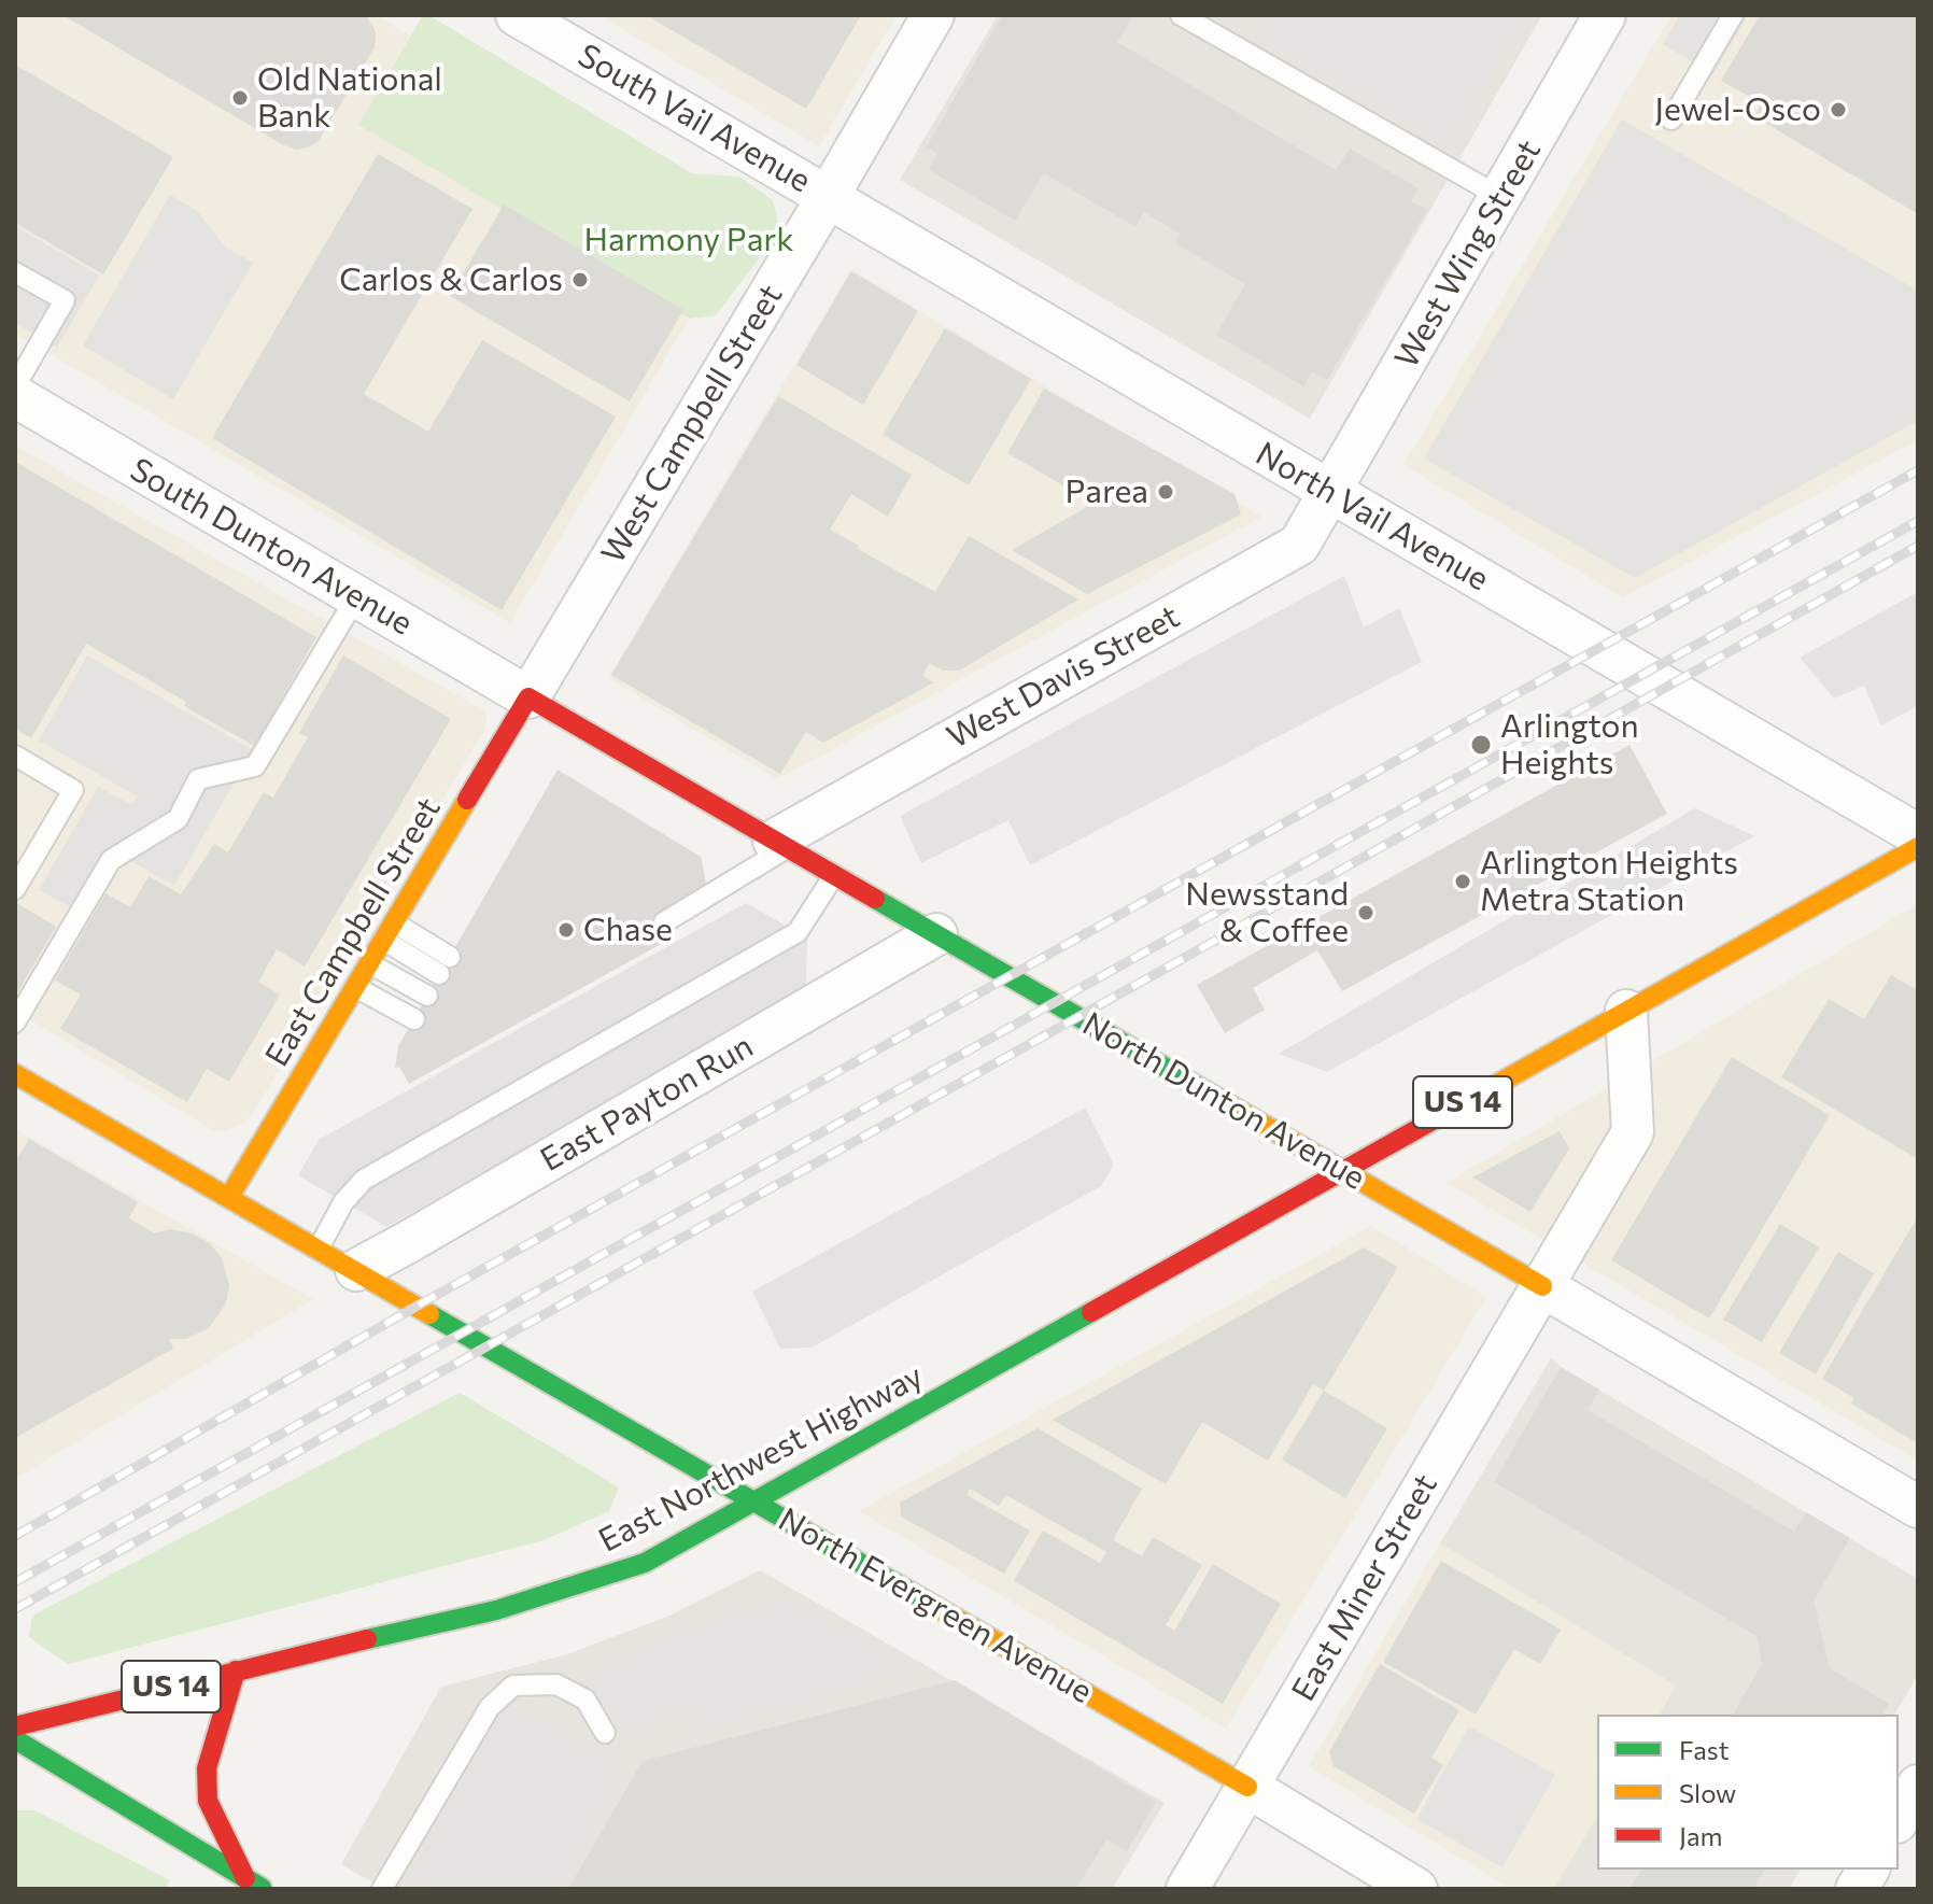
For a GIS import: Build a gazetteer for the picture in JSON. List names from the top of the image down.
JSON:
{
  "streets": {
    "street": [
      "South Vail Avenue",
      "West Wing Street",
      "West Campbell Street",
      "North Vail Avenue",
      "South Dunton Avenue",
      "West Davis Street",
      "East Campbell Street",
      "North Dunton Avenue",
      "US 14",
      "East Payton Run",
      "East Northwest Highway",
      "East Miner Street",
      "North Evergreen Avenue"
    ]
  },
  "crossings": [
    ["South Vail Avenue", "West Campbell Street"],
    ["South Vail Avenue", "North Vail Avenue"],
    ["West Wing Street", "North Vail Avenue"],
    ["West Wing Street", "West Davis Street"],
    ["West Campbell Street", "North Vail Avenue"],
    ["West Campbell Street", "South Dunton Avenue"],
    ["West Campbell Street", "East Campbell Street"],
    ["West Campbell Street", "North Dunton Avenue"],
    ["North Vail Avenue", "West Davis Street"],
    ["South Dunton Avenue", "East Campbell Street"],
    ["South Dunton Avenue", "North Dunton Avenue"],
    ["West Davis Street", "North Dunton Avenue"],
    ["East Campbell Street", "North Dunton Avenue"],
    ["East Campbell Street", "North Evergreen Avenue"],
    ["North Dunton Avenue", "US 14"],
    ["North Dunton Avenue", "East Payton Run"],
    ["North Dunton Avenue", "East Northwest Highway"],
    ["North Dunton Avenue", "East Miner Street"],
    ["US 14", "East Northwest Highway"],
    ["US 14", "East Miner Street"],
    ["East Payton Run", "North Evergreen Avenue"],
    ["East Northwest Highway", "North Evergreen Avenue"],
    ["East Miner Street", "North Evergreen Avenue"]
  ],
  "parks": ["Harmony Park"],
  "places": [
    "Old National Bank",
    "Jewel-Osco",
    "Carlos & Carlos",
    "Parea",
    "Arlington Heights",
    "Arlington Heights Metra Station",
    "Newsstand & Coffee",
    "Chase"
  ],
  "legend": ["Fast", "Slow", "Jam"]
}
